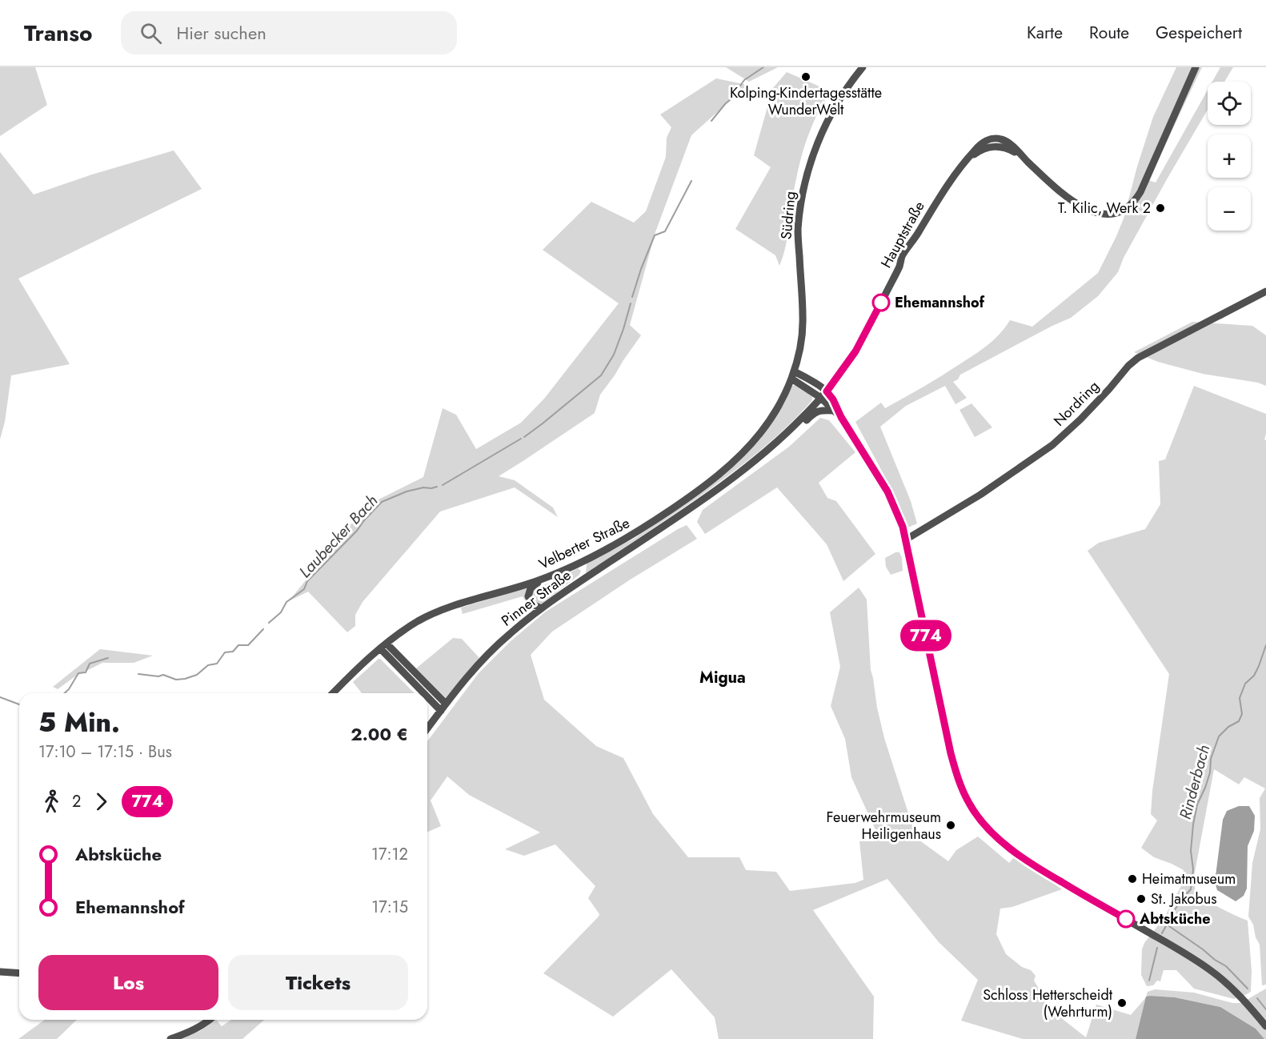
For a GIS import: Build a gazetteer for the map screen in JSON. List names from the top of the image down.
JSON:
{
  "streets": {
    "street": [
      "Südring",
      "Hauptstraße",
      "Nordring",
      "Velberter Straße",
      "Pinner Straße"
    ]
  },
  "crossings": [
    ["Südring", "Velberter Straße"],
    ["Hauptstraße", "Pinner Straße"]
  ],
  "districts": ["Migua"],
  "water": ["Laubecker Bach", "Rinderbach"],
  "places": [
    "Kolping-Kindertagesstätte WunderWelt",
    "T. Kilic, Werk 2",
    "Ehemannshof",
    "Feuerwehrmuseum Heiligenhaus",
    "Heimatmuseum",
    "St. Jakobus",
    "Abtsküche",
    "Schloss Hetterscheidt (Wehrturm)"
  ],
  "lines": ["bus line 774"],
  "page": {
    "header": "Transo",
    "search": "Hier suchen",
    "nav": ["Karte", "Route", "Gespeichert"],
    "on_map": "774",
    "map_buttons": ["+", "−"],
    "heading": ["5 Min.", "17:10 – 17:15 · Bus", "2.00 €"],
    "legs": ["2", "774"],
    "list": [
      {
        "name": "Abtsküche",
        "value": "17:12"
      },
      {
        "name": "Ehemannshof",
        "value": "17:15"
      }
    ],
    "buttons": ["Los", "Tickets"]
  }
}
